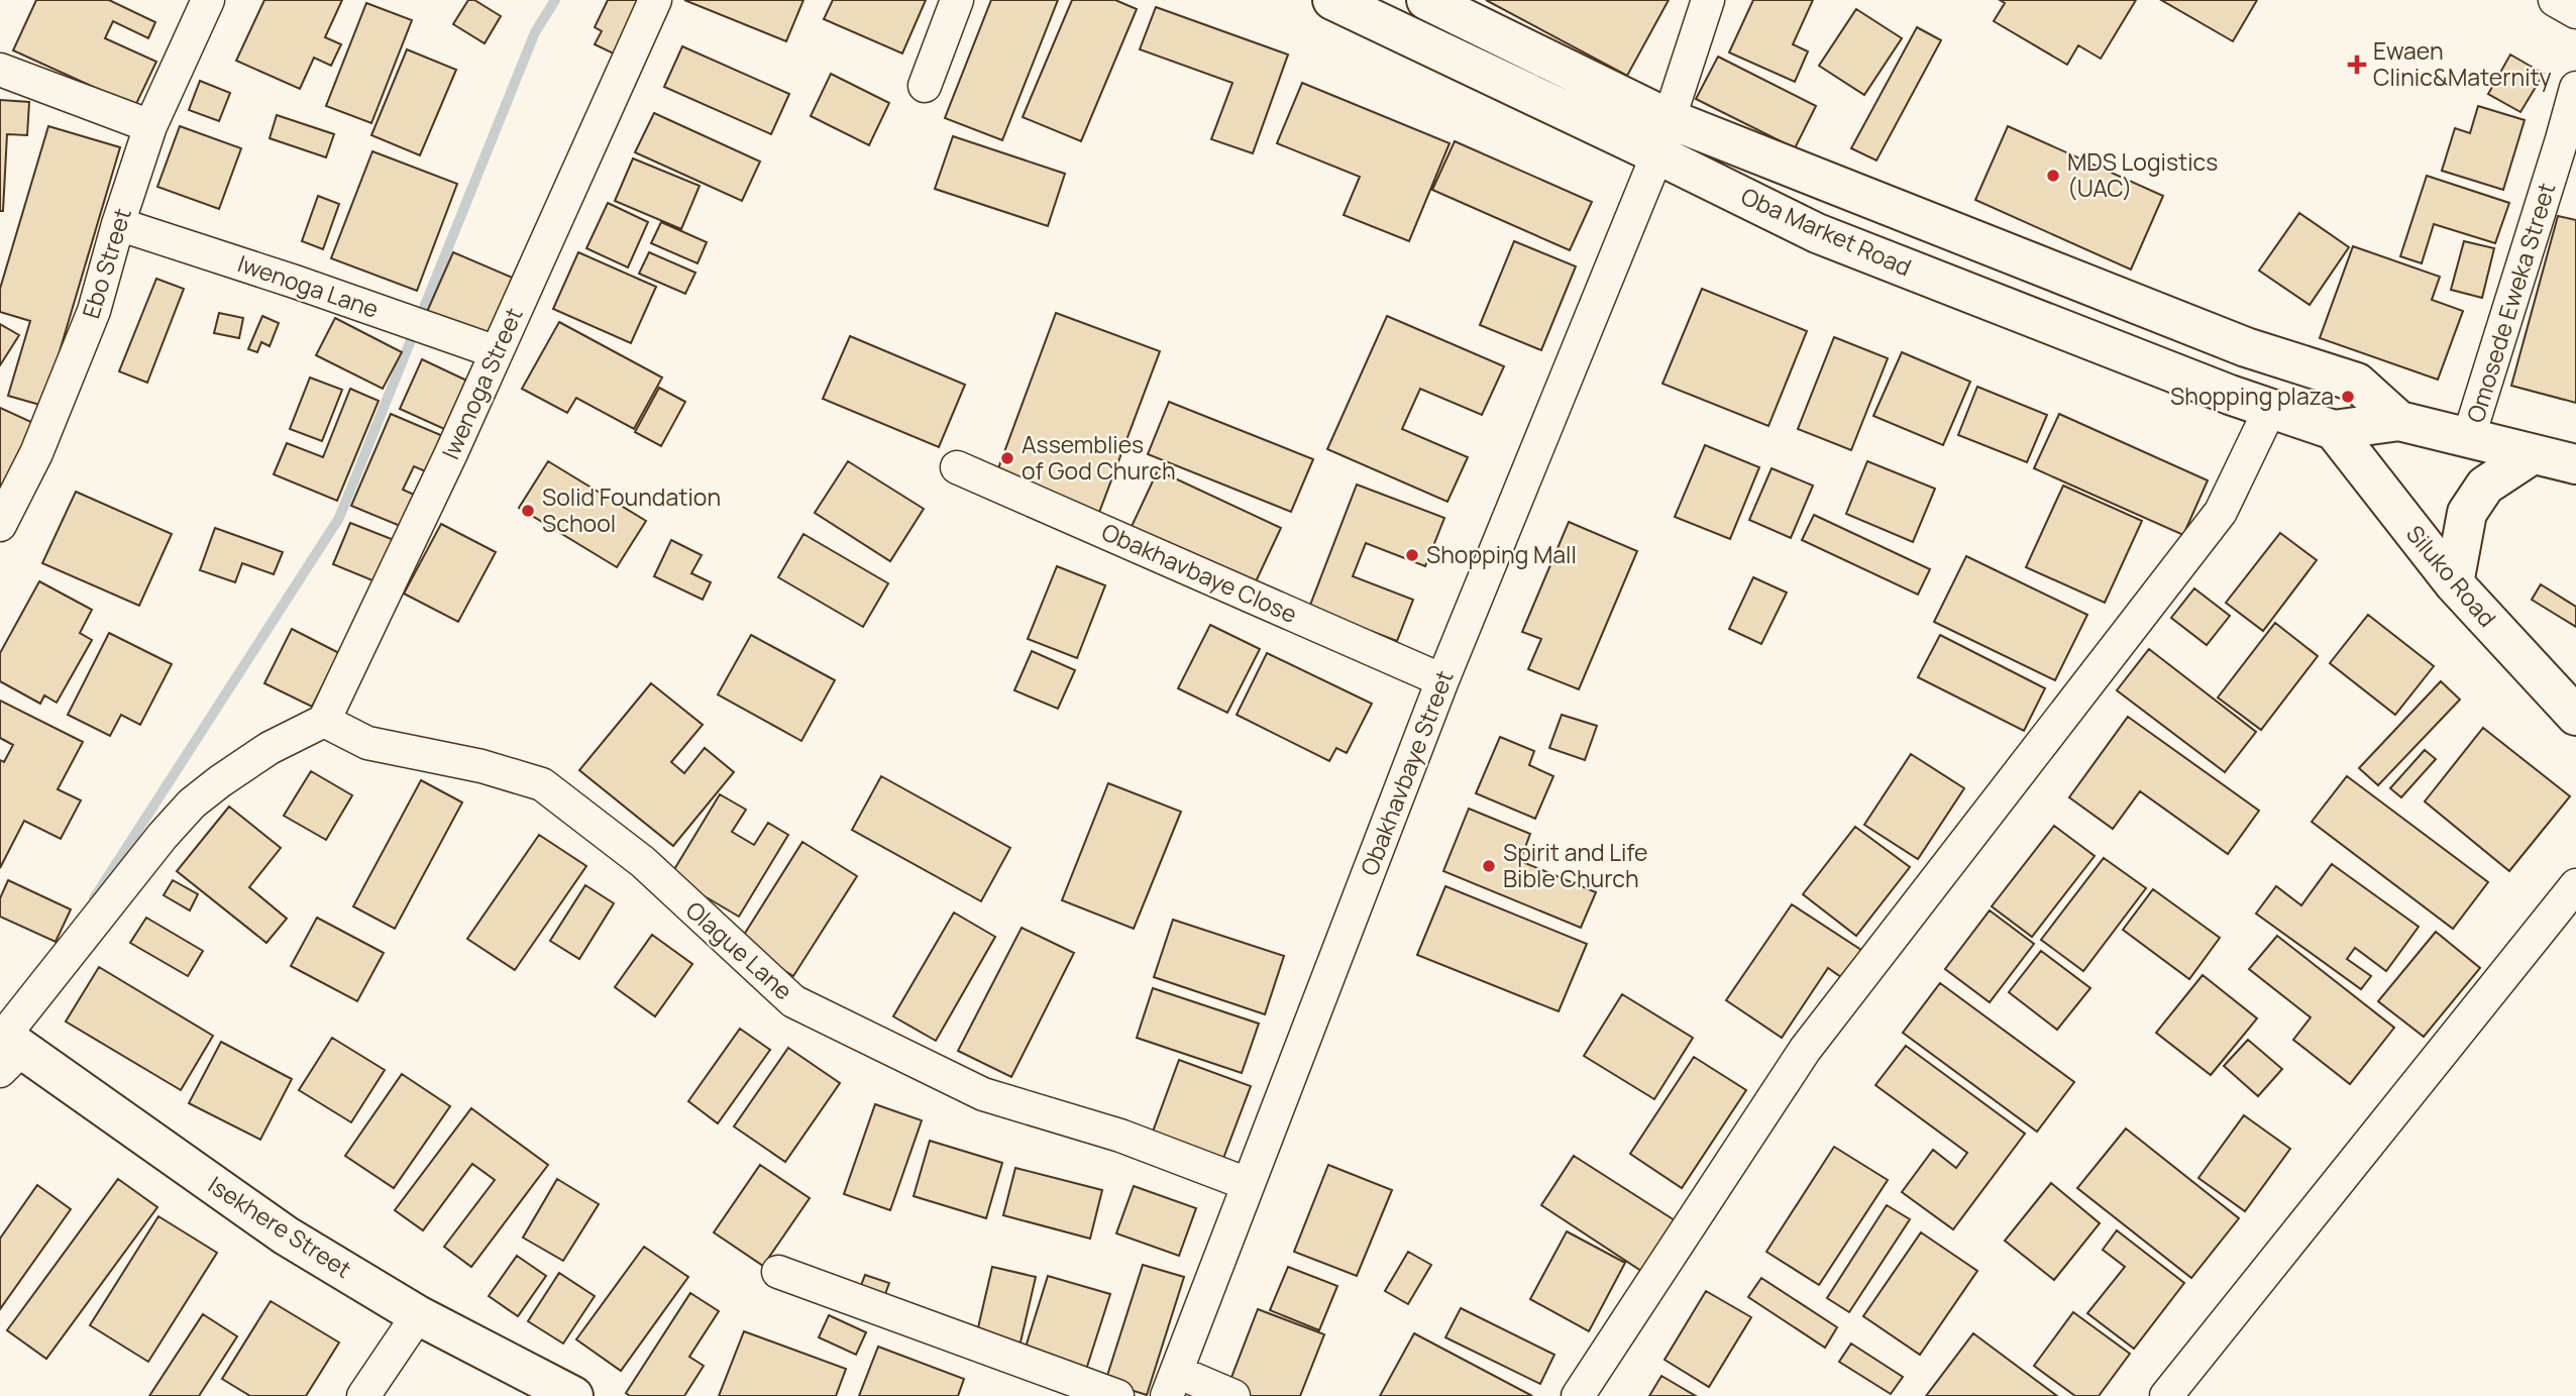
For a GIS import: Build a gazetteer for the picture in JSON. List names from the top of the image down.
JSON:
{
  "streets": {
    "main road": ["Oba Market Road", "Siluko Road", "Isekhere Street"],
    "street": [
      "Ebo Street",
      "Iwenoga Lane",
      "Omosede Eweka Street",
      "Iwenoga Street",
      "Obakhavbaye Close",
      "Obakhavbaye Street",
      "Olague Lane"
    ]
  },
  "crossings": [
    ["Oba Market Road", "Siluko Road"],
    ["Oba Market Road", "Obakhavbaye Street"],
    ["Ebo Street", "Iwenoga Lane"],
    ["Iwenoga Lane", "Iwenoga Street"],
    ["Iwenoga Street", "Olague Lane"],
    ["Obakhavbaye Close", "Obakhavbaye Street"],
    ["Obakhavbaye Street", "Olague Lane"]
  ],
  "places": {
    "health": ["Ewaen Clinic&Maternity"],
    "other": [
      "MDS Logistics (UAC)",
      "Shopping plaza",
      "Assemblies of God Church",
      "Solid Foundation School",
      "Shopping Mall",
      "Spirit and Life Bible Church"
    ]
  }
}
